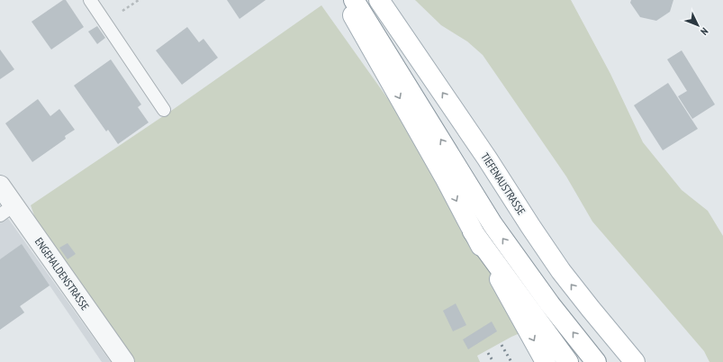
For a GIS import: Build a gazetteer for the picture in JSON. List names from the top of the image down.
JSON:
{
  "streets": {
    "main road": ["TIEFENAUSTRASSE"],
    "street": ["ENGEHALDENSTRASSE"]
  },
  "north": "bottom right"
}
